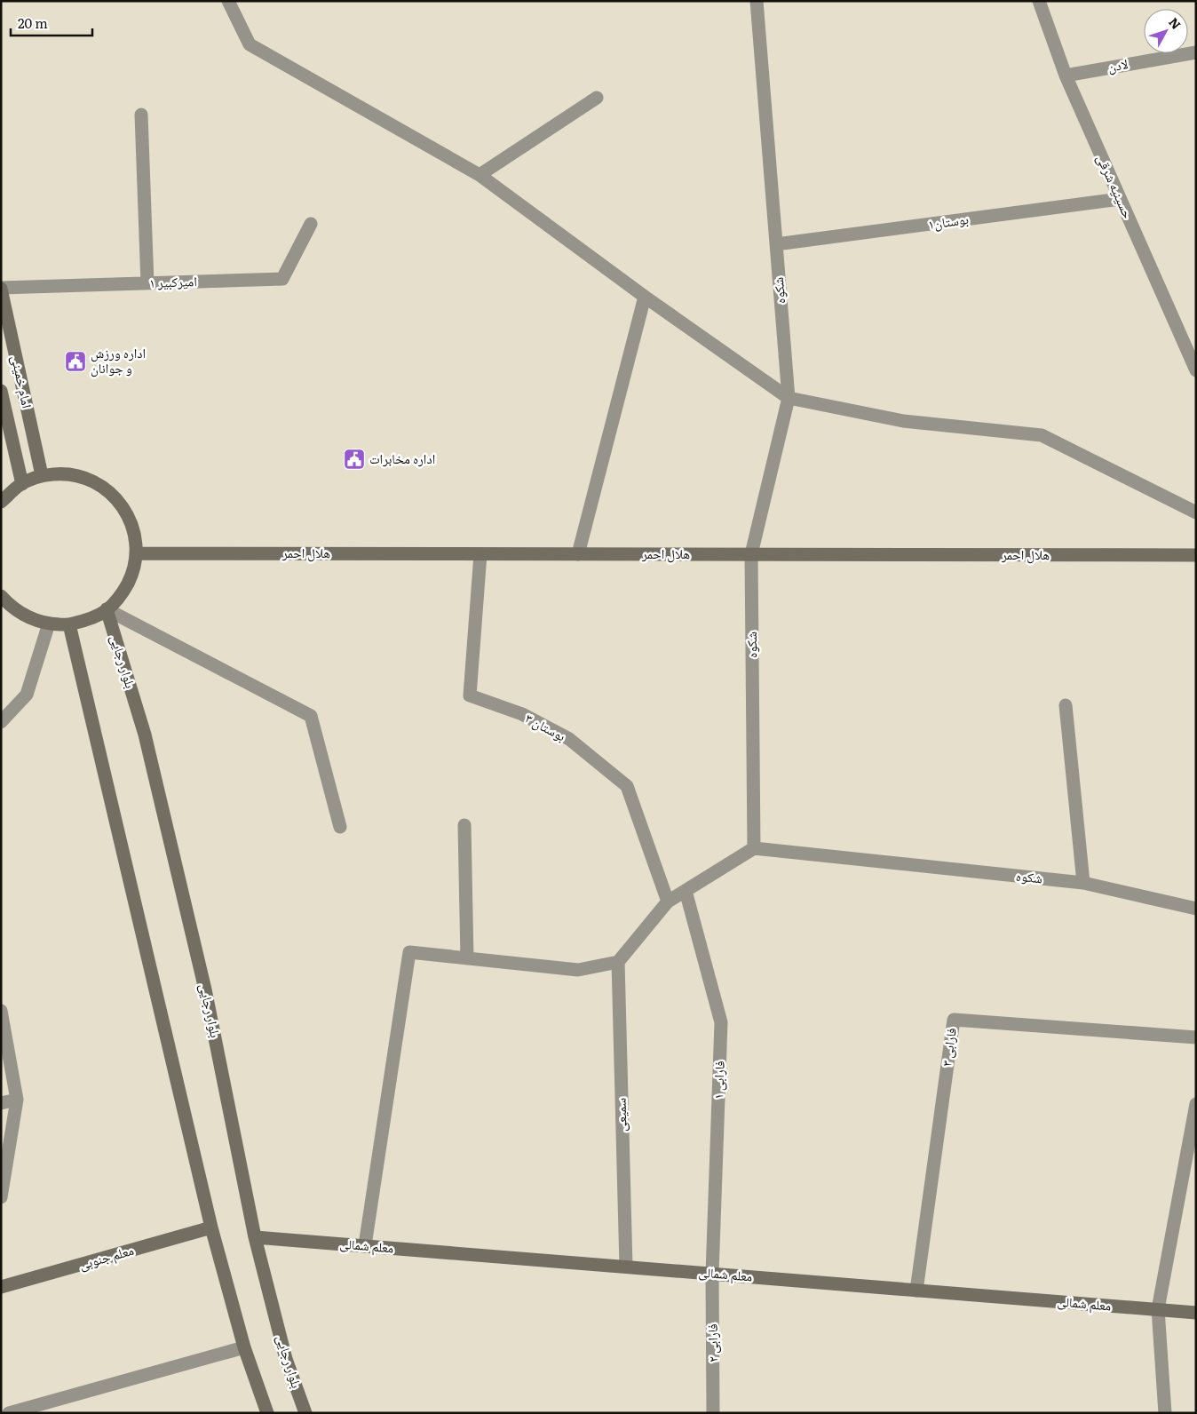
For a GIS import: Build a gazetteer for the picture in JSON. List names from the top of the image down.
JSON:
{
  "streets": {
    "main road": [
      "امام خمینی",
      "هلال احمر",
      "بلوار رجایی",
      "معلم شمالی",
      "معلم جنوبی"
    ],
    "street": [
      "لادن",
      "حسینیه شرقی",
      "بوستان۱",
      "امیرکبیر ۱",
      "شکوه",
      "بوستان ٣",
      "فارابی ۳",
      "فارابی ۱",
      "سمیعی",
      "فارابی ۲"
    ]
  },
  "crossings": [
    ["لادن", "حسینیه شرقی"],
    ["حسینیه شرقی", "بوستان۱"],
    ["بوستان۱", "شکوه"],
    ["امیرکبیر ۱", "امام خمینی"],
    ["شکوه", "هلال احمر"],
    ["هلال احمر", "بوستان ٣"],
    ["بلوار رجایی", "معلم شمالی"],
    ["فارابی ۳", "معلم شمالی"],
    ["فارابی ۱", "معلم شمالی"],
    ["فارابی ۱", "فارابی ۲"],
    ["سمیعی", "معلم شمالی"],
    ["معلم شمالی", "فارابی ۲"]
  ],
  "places": {
    "public building": ["اداره ورزش و جوانان", "اداره مخابرات"]
  },
  "scale_bar": "20 m",
  "north": "top right"
}
